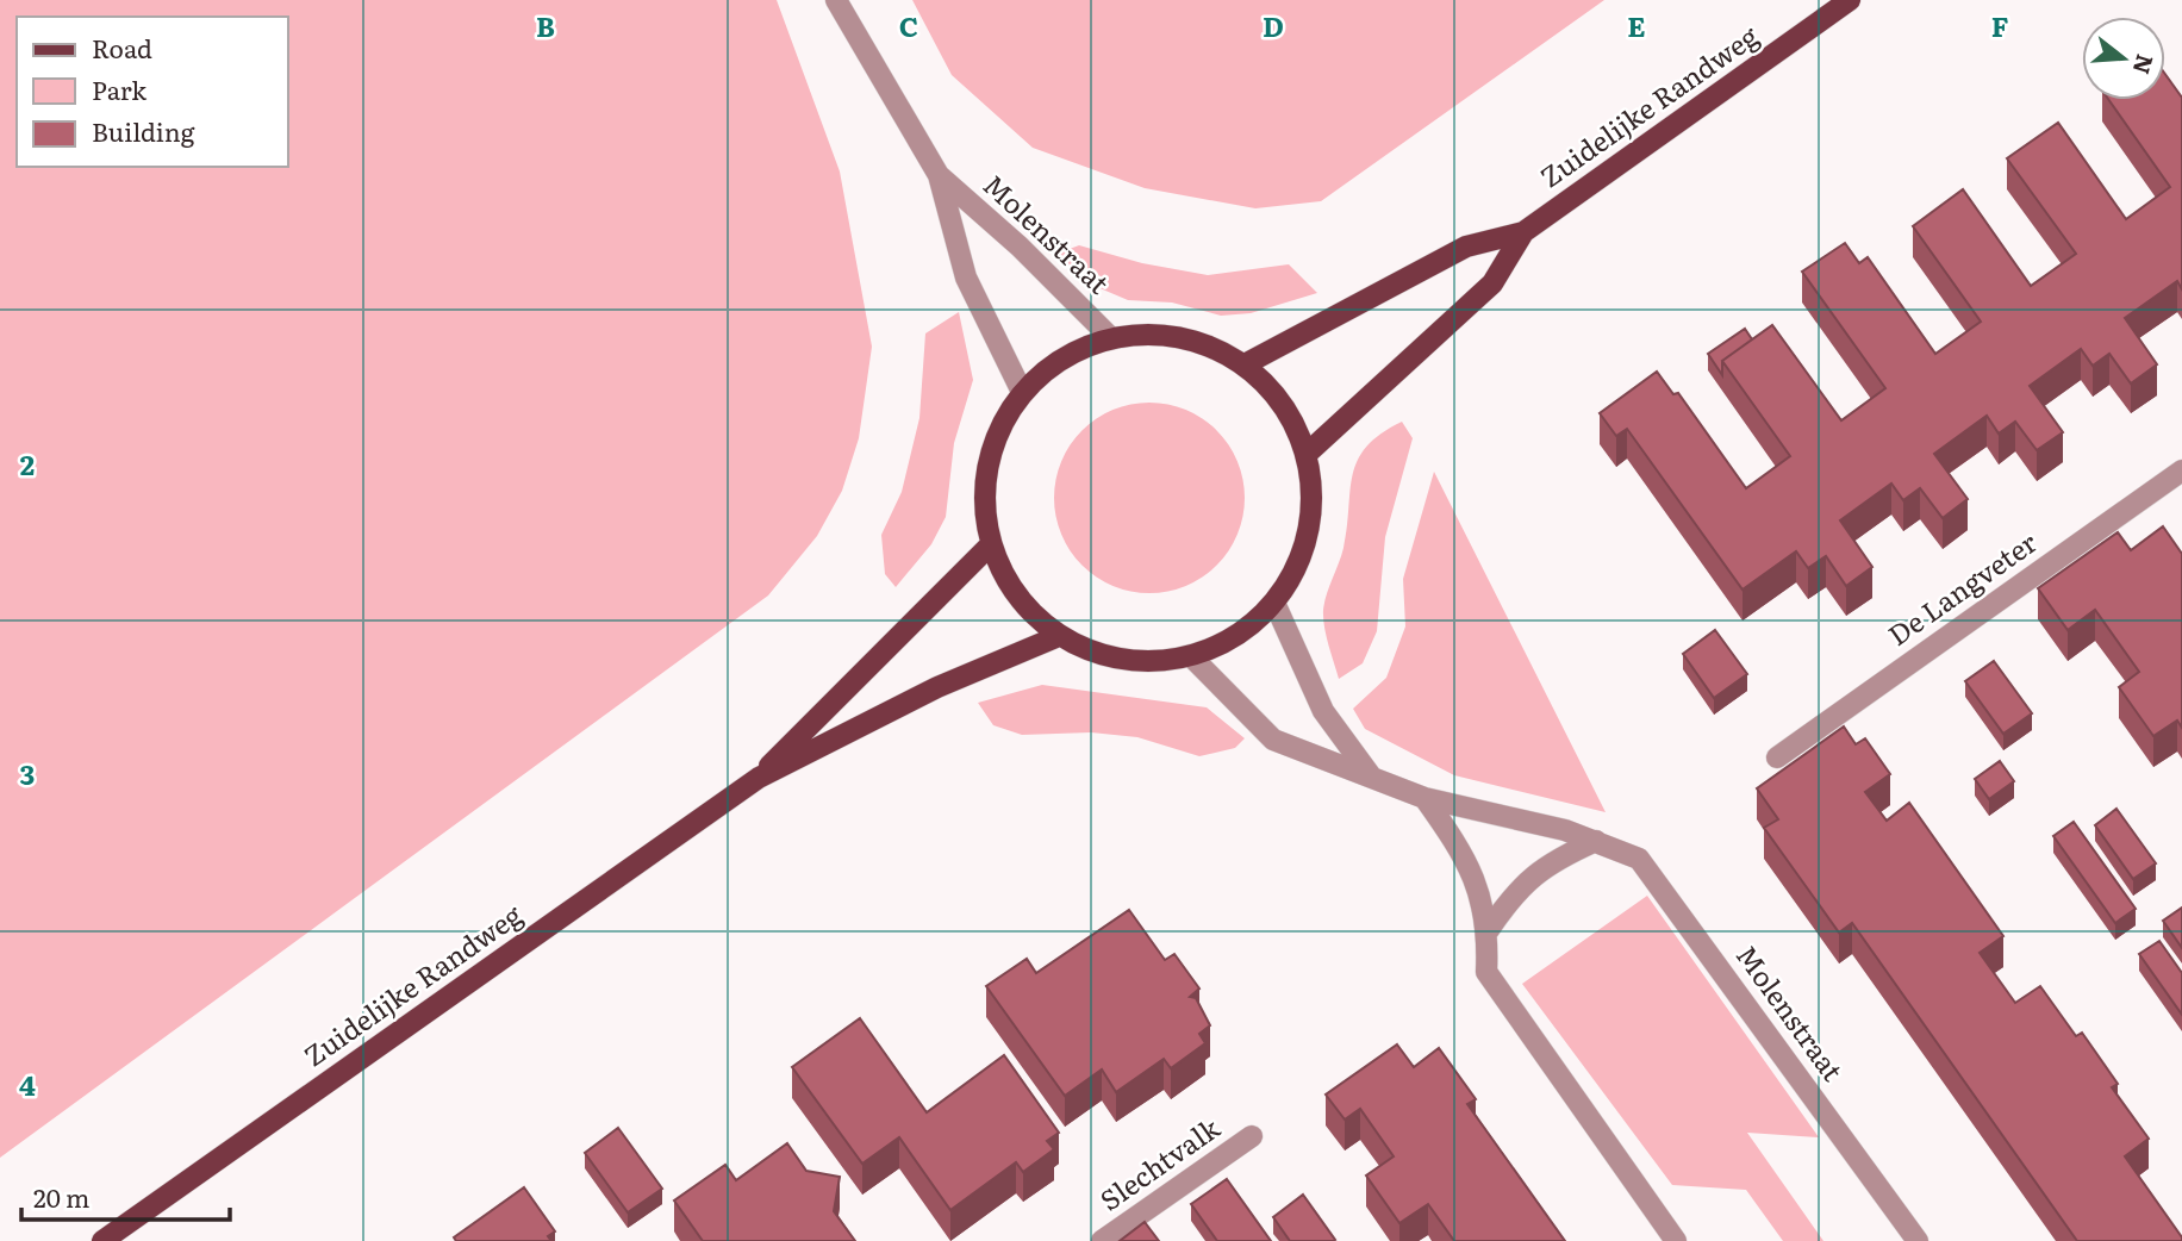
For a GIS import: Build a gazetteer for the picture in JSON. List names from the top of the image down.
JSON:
{
  "streets": {
    "main road": ["Zuidelijke Randweg"],
    "street": ["Molenstraat", "De Langveter", "Slechtvalk"]
  },
  "legend": ["Road", "Park", "Building"],
  "scale_bar": "20 m",
  "north": "right",
  "grid": {
    "columns": [
      "B",
      "C",
      "D",
      "E",
      "F"
    ],
    "rows": ["2", "3", "4"]
  }
}
